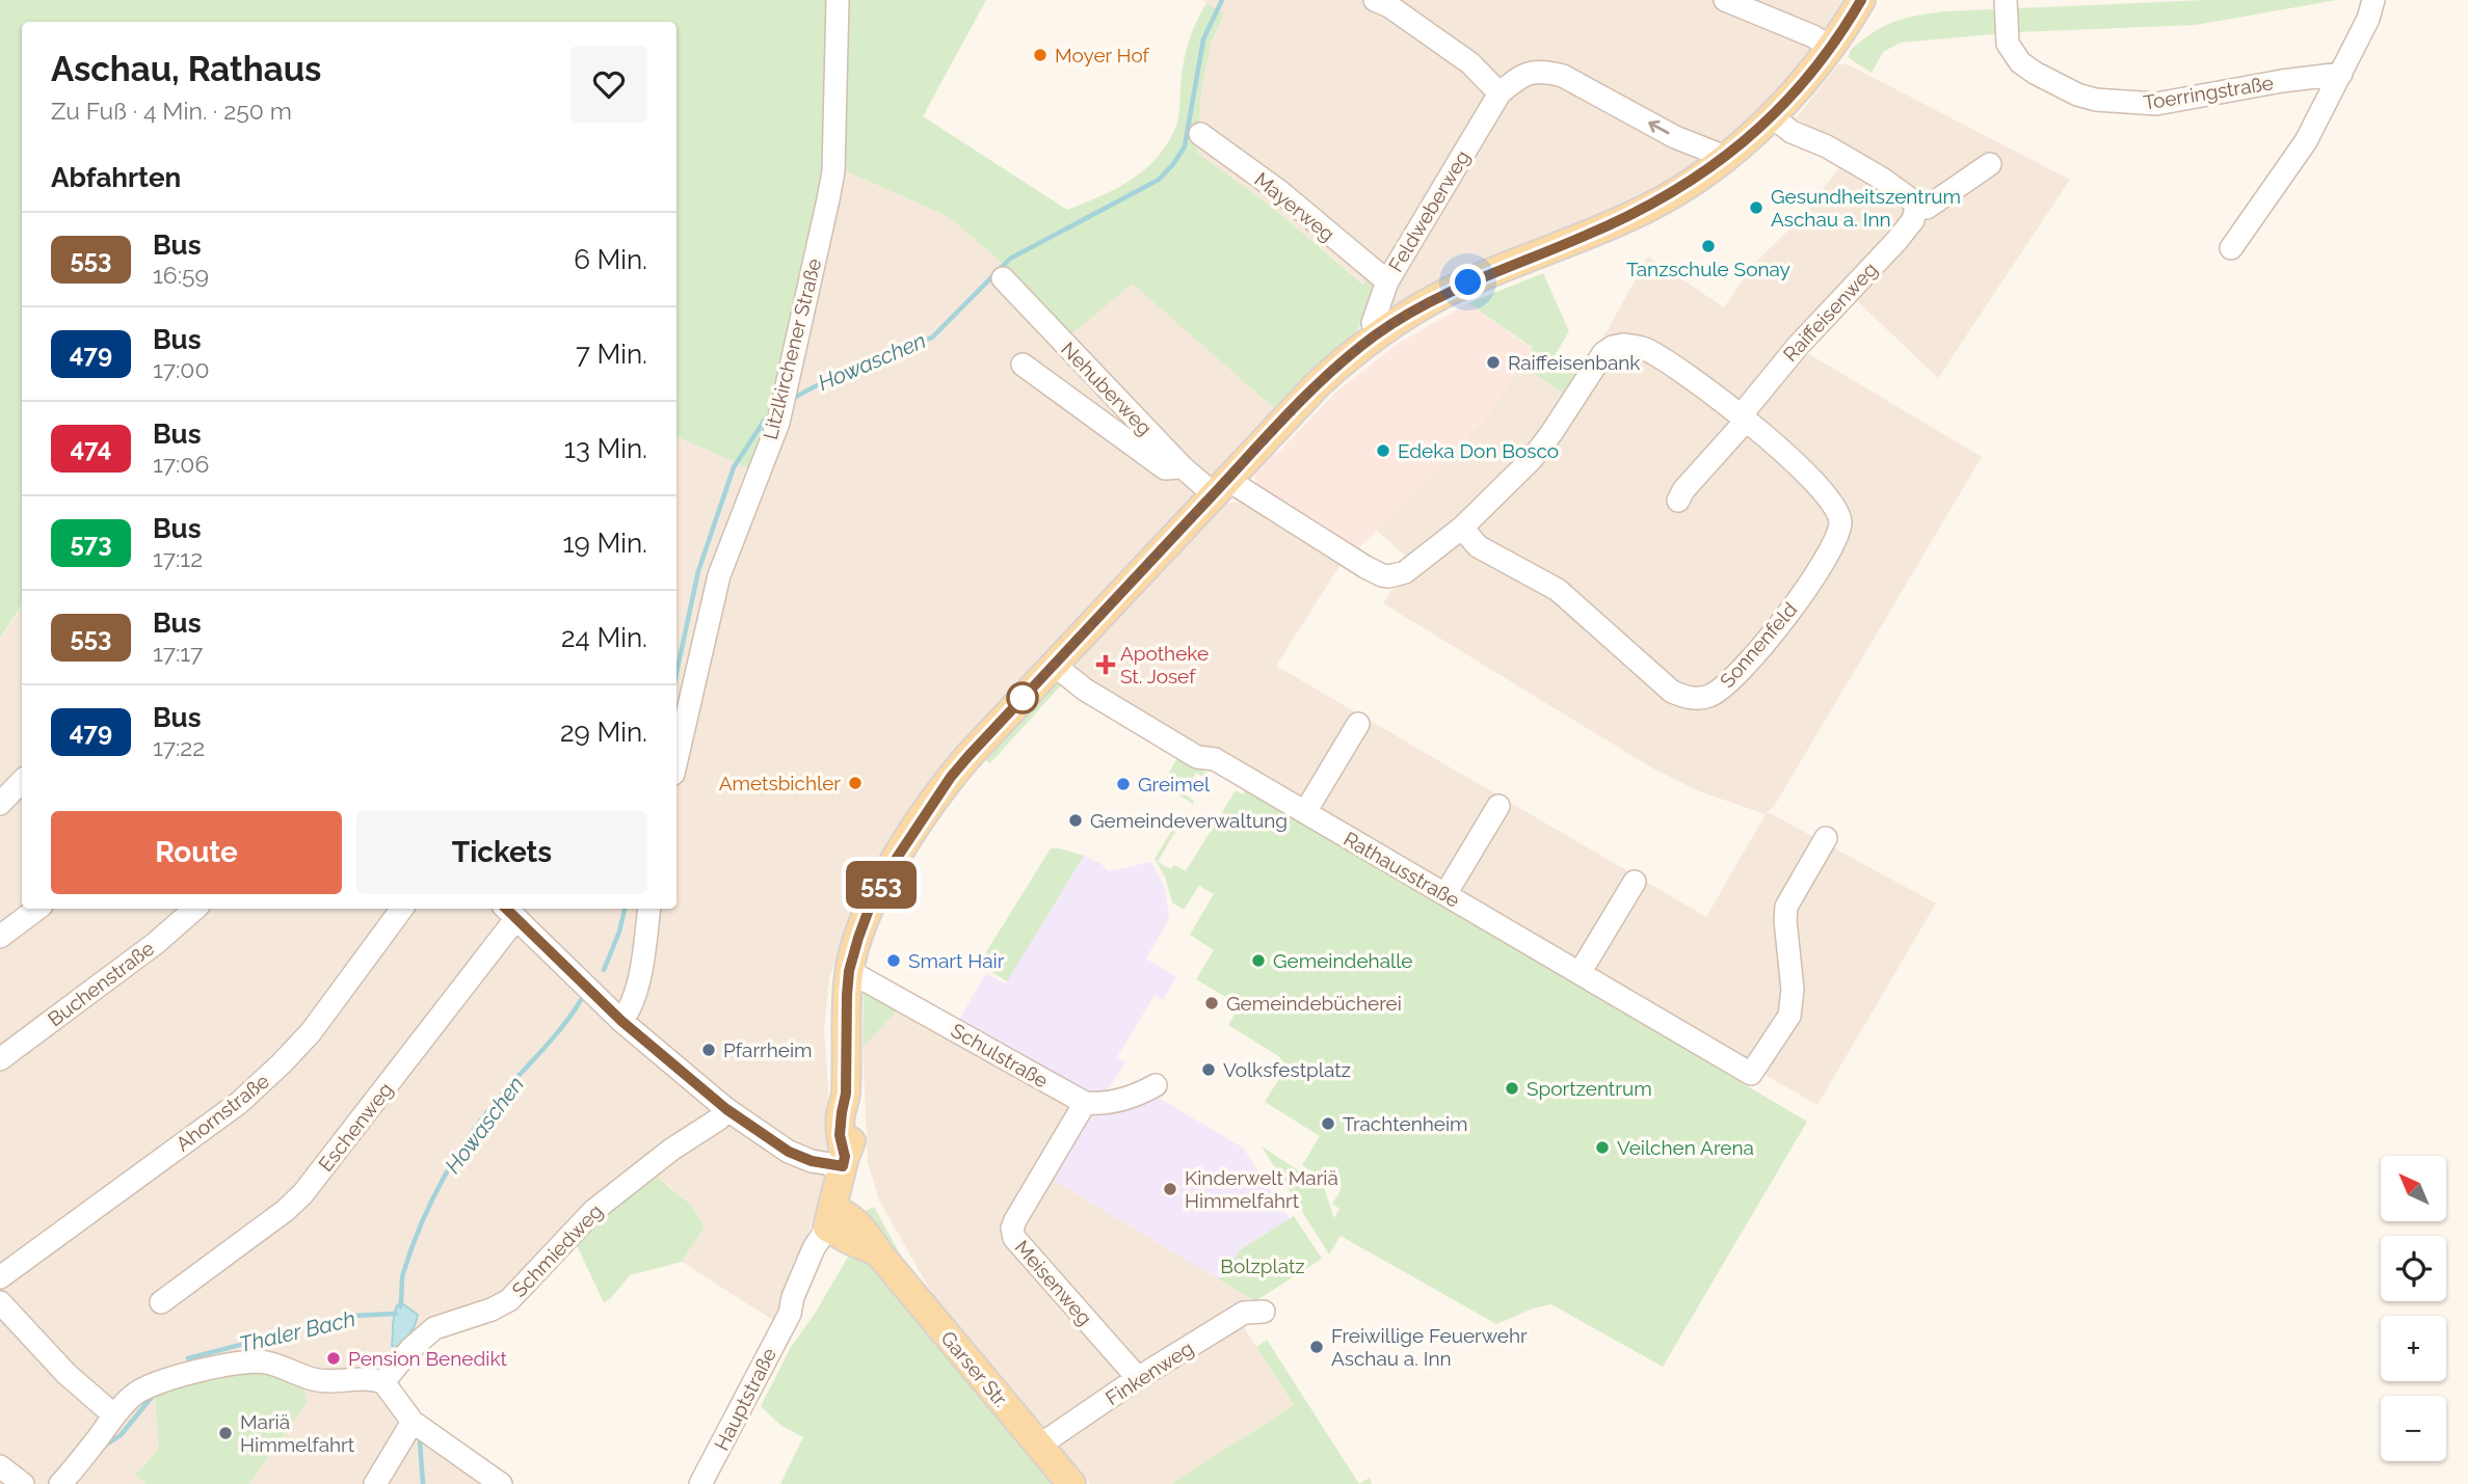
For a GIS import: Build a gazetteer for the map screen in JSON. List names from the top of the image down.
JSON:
{
  "streets": {
    "main road": ["Garser Str.", "Hauptstraße"],
    "street": [
      "Toerringstraße",
      "Mayerweg",
      "Feldweberweg",
      "Raiffeisenweg",
      "Litzlkirchener Straße",
      "Nehuberweg",
      "Sonnenfeld",
      "Rathausstraße",
      "Buchenstraße",
      "Schulstraße",
      "Ahornstraße",
      "Eschenweg",
      "Schmiedweg",
      "Meisenweg",
      "Finkenweg"
    ]
  },
  "crossings": [
    ["Mayerweg", "Feldweberweg"],
    ["Feldweberweg", "Hauptstraße"],
    ["Raiffeisenweg", "Sonnenfeld"],
    ["Nehuberweg", "Sonnenfeld"],
    ["Nehuberweg", "Hauptstraße"],
    ["Sonnenfeld", "Hauptstraße"],
    ["Rathausstraße", "Hauptstraße"],
    ["Schulstraße", "Meisenweg"],
    ["Schulstraße", "Hauptstraße"],
    ["Meisenweg", "Finkenweg"],
    ["Garser Str.", "Finkenweg"],
    ["Garser Str.", "Hauptstraße"]
  ],
  "water": ["Howaschen", "Thaler Bach"],
  "parks": ["Bolzplatz"],
  "places": {
    "other": [
      "Moyer Hof",
      "Gesundheitszentrum Aschau a. Inn",
      "Tanzschule Sonay",
      "Raiffeisenbank",
      "Edeka Don Bosco",
      "Ametsbichler",
      "Greimel",
      "Gemeindeverwaltung",
      "Smart Hair",
      "Gemeindehalle",
      "Gemeindebücherei",
      "Pfarrheim",
      "Volksfestplatz",
      "Sportzentrum",
      "Trachtenheim",
      "Veilchen Arena",
      "Kinderwelt Mariä Himmelfahrt",
      "Freiwillige Feuerwehr Aschau a. Inn",
      "Pension Benedikt",
      "Mariä Himmelfahrt"
    ],
    "health": ["Apotheke St. Josef"]
  },
  "lines": ["bus line 553"],
  "north": "top left",
  "page": {
    "on_map": "553",
    "heading": [
      ["Aschau, Rathaus", "Zu Fuß · 4 Min. · 250 m"],
      "Abfahrten"
    ],
    "list": [
      {
        "mark": "553",
        "name": "Bus",
        "note": "16:59",
        "value": "6 Min."
      },
      {
        "mark": "479",
        "name": "Bus",
        "note": "17:00",
        "value": "7 Min."
      },
      {
        "mark": "474",
        "name": "Bus",
        "note": "17:06",
        "value": "13 Min."
      },
      {
        "mark": "573",
        "name": "Bus",
        "note": "17:12",
        "value": "19 Min."
      },
      {
        "mark": "553",
        "name": "Bus",
        "note": "17:17",
        "value": "24 Min."
      },
      {
        "mark": "479",
        "name": "Bus",
        "note": "17:22",
        "value": "29 Min."
      }
    ],
    "buttons": ["Route", "Tickets"],
    "map_buttons": ["+", "−"]
  }
}
